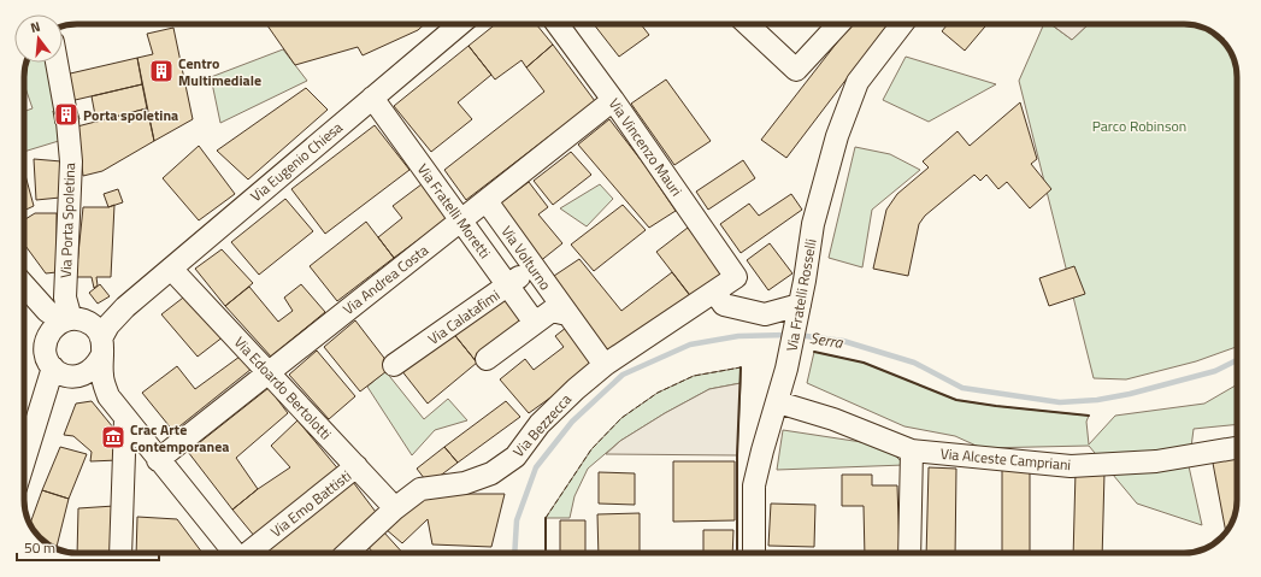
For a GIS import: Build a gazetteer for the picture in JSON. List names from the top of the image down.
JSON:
{
  "streets": {
    "street": [
      "Via Vincenzo Mauri",
      "Via Eugenio Chiesa",
      "Via Fratelli Moretti",
      "Via Porta Spoletina",
      "Via Volturno",
      "Via Andrea Costa",
      "Via Fratelli Rosselli",
      "Via Calatafimi",
      "Via Edoardo Bertolotti",
      "Via Bezzecca",
      "Via Alceste Campriani",
      "Via Emo Battisti"
    ]
  },
  "crossings": [
    ["Via Vincenzo Mauri", "Via Andrea Costa"],
    ["Via Vincenzo Mauri", "Via Bezzecca"],
    ["Via Eugenio Chiesa", "Via Fratelli Moretti"],
    ["Via Eugenio Chiesa", "Via Porta Spoletina"],
    ["Via Eugenio Chiesa", "Via Edoardo Bertolotti"],
    ["Via Fratelli Moretti", "Via Volturno"],
    ["Via Fratelli Moretti", "Via Andrea Costa"],
    ["Via Fratelli Moretti", "Via Calatafimi"],
    ["Via Volturno", "Via Andrea Costa"],
    ["Via Volturno", "Via Calatafimi"],
    ["Via Volturno", "Via Bezzecca"],
    ["Via Andrea Costa", "Via Edoardo Bertolotti"],
    ["Via Fratelli Rosselli", "Via Alceste Campriani"],
    ["Via Edoardo Bertolotti", "Via Bezzecca"],
    ["Via Edoardo Bertolotti", "Via Emo Battisti"]
  ],
  "water": ["Serra"],
  "parks": ["Parco Robinson"],
  "places": {
    "building": ["Centro Multimediale", "Porta spoletina"],
    "museum": ["Crac Arte Contemporanea"]
  },
  "scale_bar": "50 m",
  "north": "top"
}
